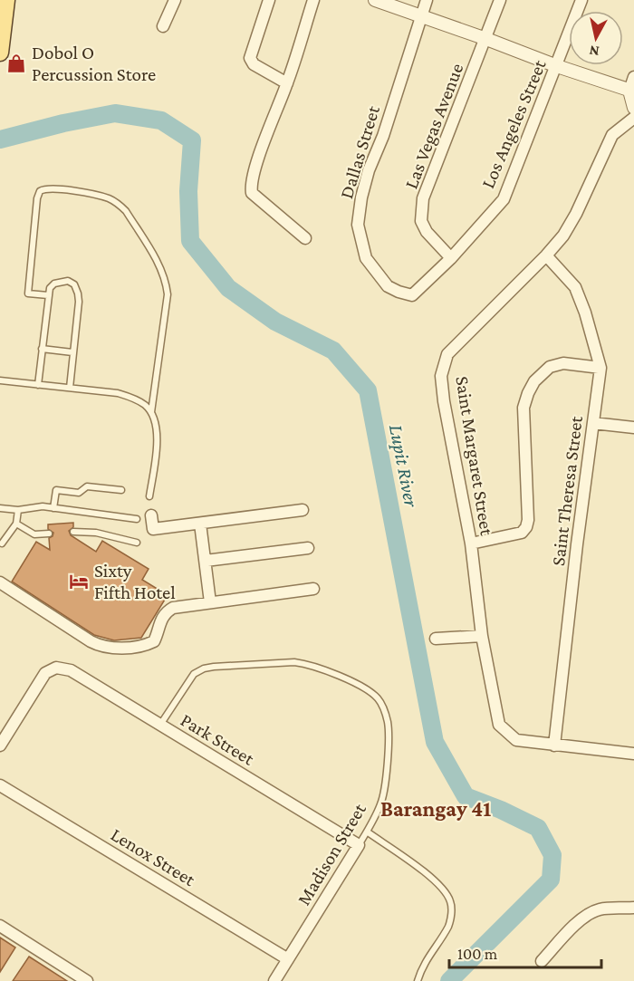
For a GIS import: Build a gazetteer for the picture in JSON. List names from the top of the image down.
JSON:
{
  "streets": {
    "street": [
      "Los Angeles Street",
      "Las Vegas Avenue",
      "Dallas Street",
      "Saint Margaret Street",
      "Saint Theresa Street",
      "Park Street",
      "Madison Street",
      "Lenox Street"
    ]
  },
  "crossings": [
    ["Los Angeles Street", "Las Vegas Avenue"],
    ["Los Angeles Street", "Dallas Street"],
    ["Saint Margaret Street", "Saint Theresa Street"],
    ["Park Street", "Madison Street"],
    ["Madison Street", "Lenox Street"]
  ],
  "districts": ["Barangay 41"],
  "water": ["Lupit River"],
  "places": {
    "shop": ["Dobol O Percussion Store"],
    "hotel": ["Sixty Fifth Hotel"]
  },
  "scale_bar": "100 m",
  "north": "bottom"
}
